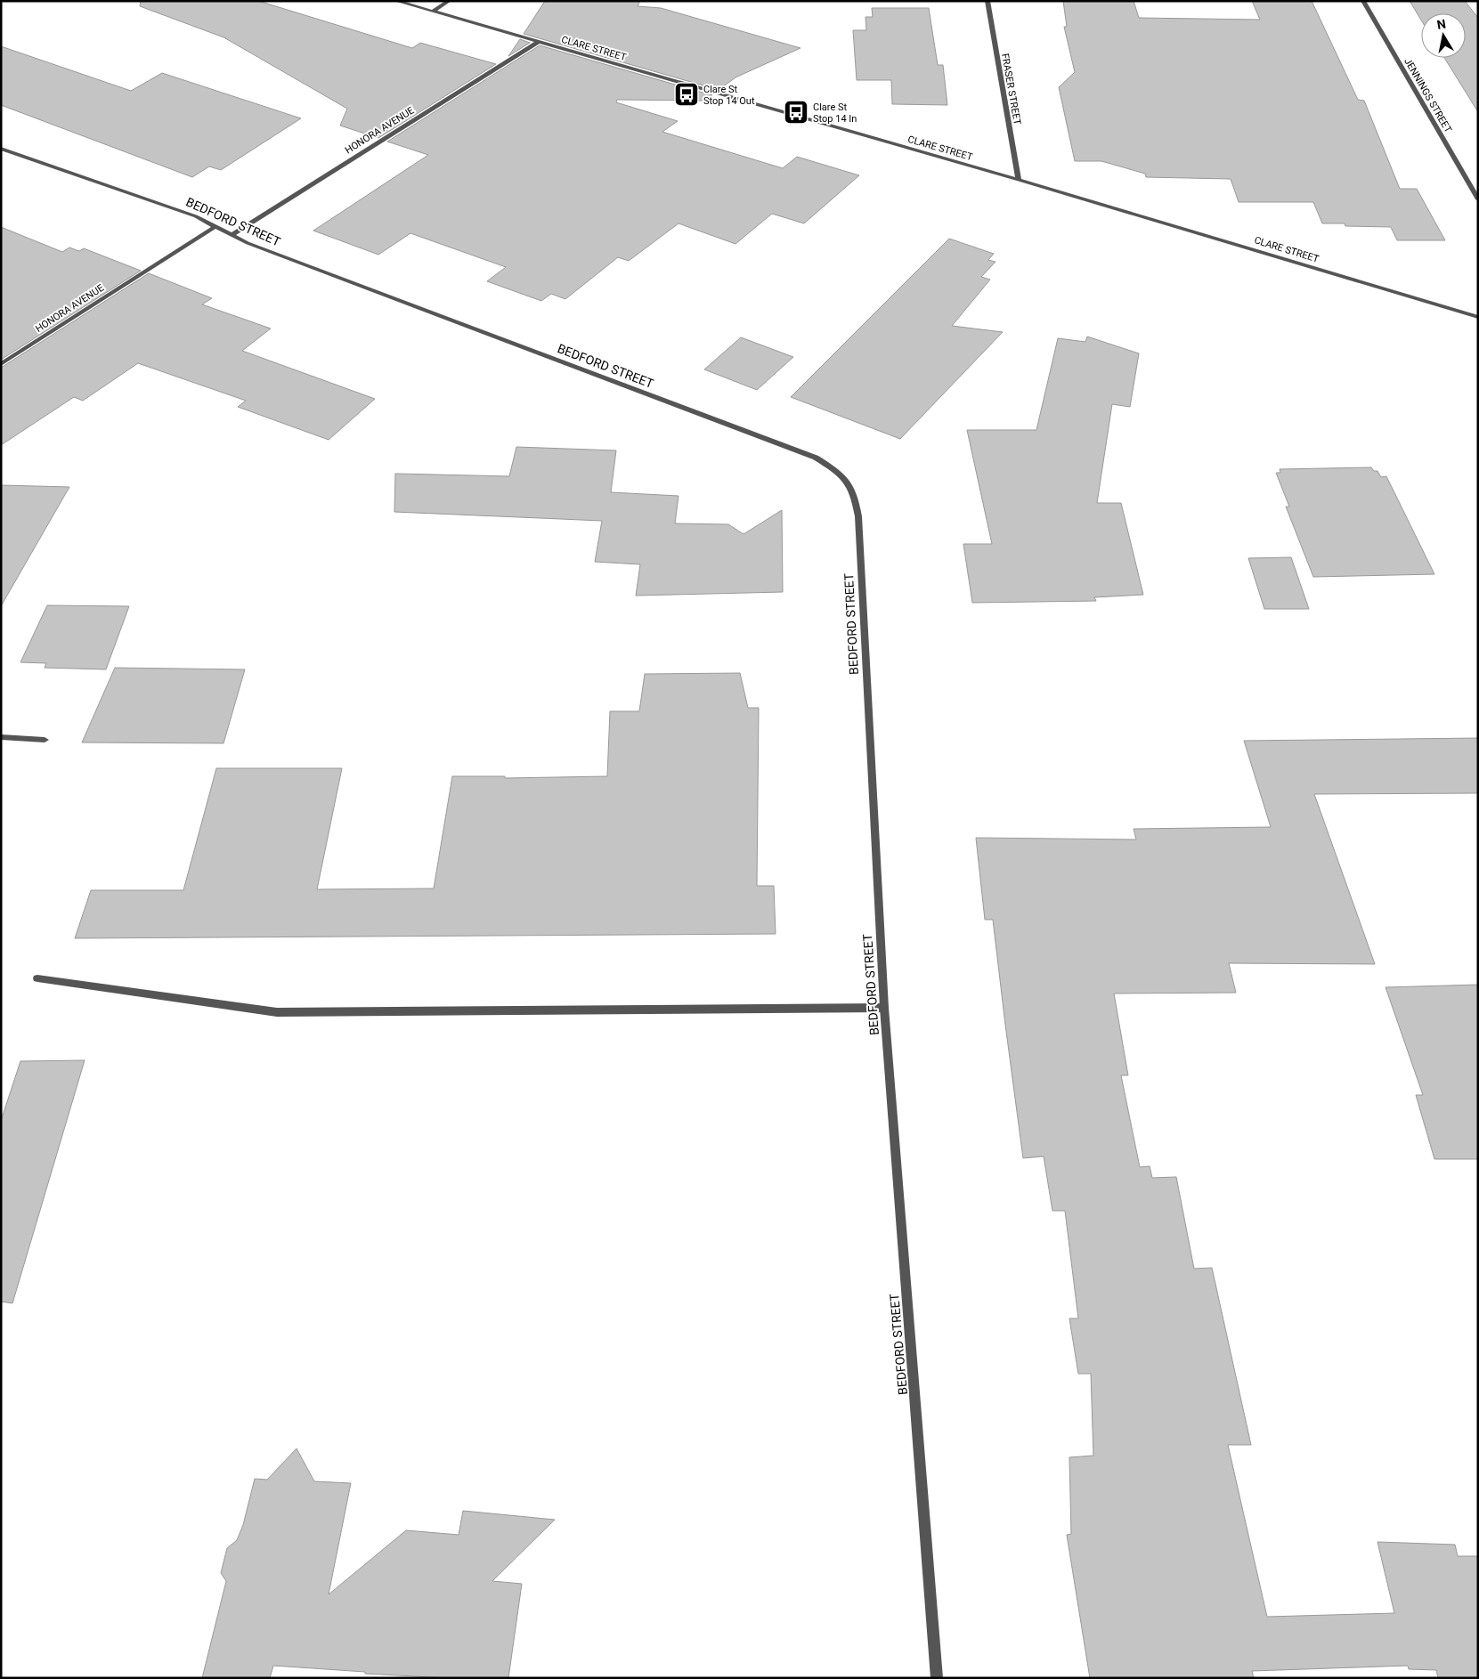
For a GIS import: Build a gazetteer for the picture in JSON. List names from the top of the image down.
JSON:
{
  "streets": {
    "street": [
      "CLARE STREET",
      "FRASER STREET",
      "JENNINGS STREET",
      "HONORA AVENUE",
      "BEDFORD STREET"
    ]
  },
  "crossings": [
    ["CLARE STREET", "FRASER STREET"],
    ["CLARE STREET", "HONORA AVENUE"],
    ["HONORA AVENUE", "BEDFORD STREET"]
  ],
  "places": {
    "bus stop": ["Clare St Stop 14 Out", "Clare St Stop 14 In"]
  },
  "north": "top"
}
